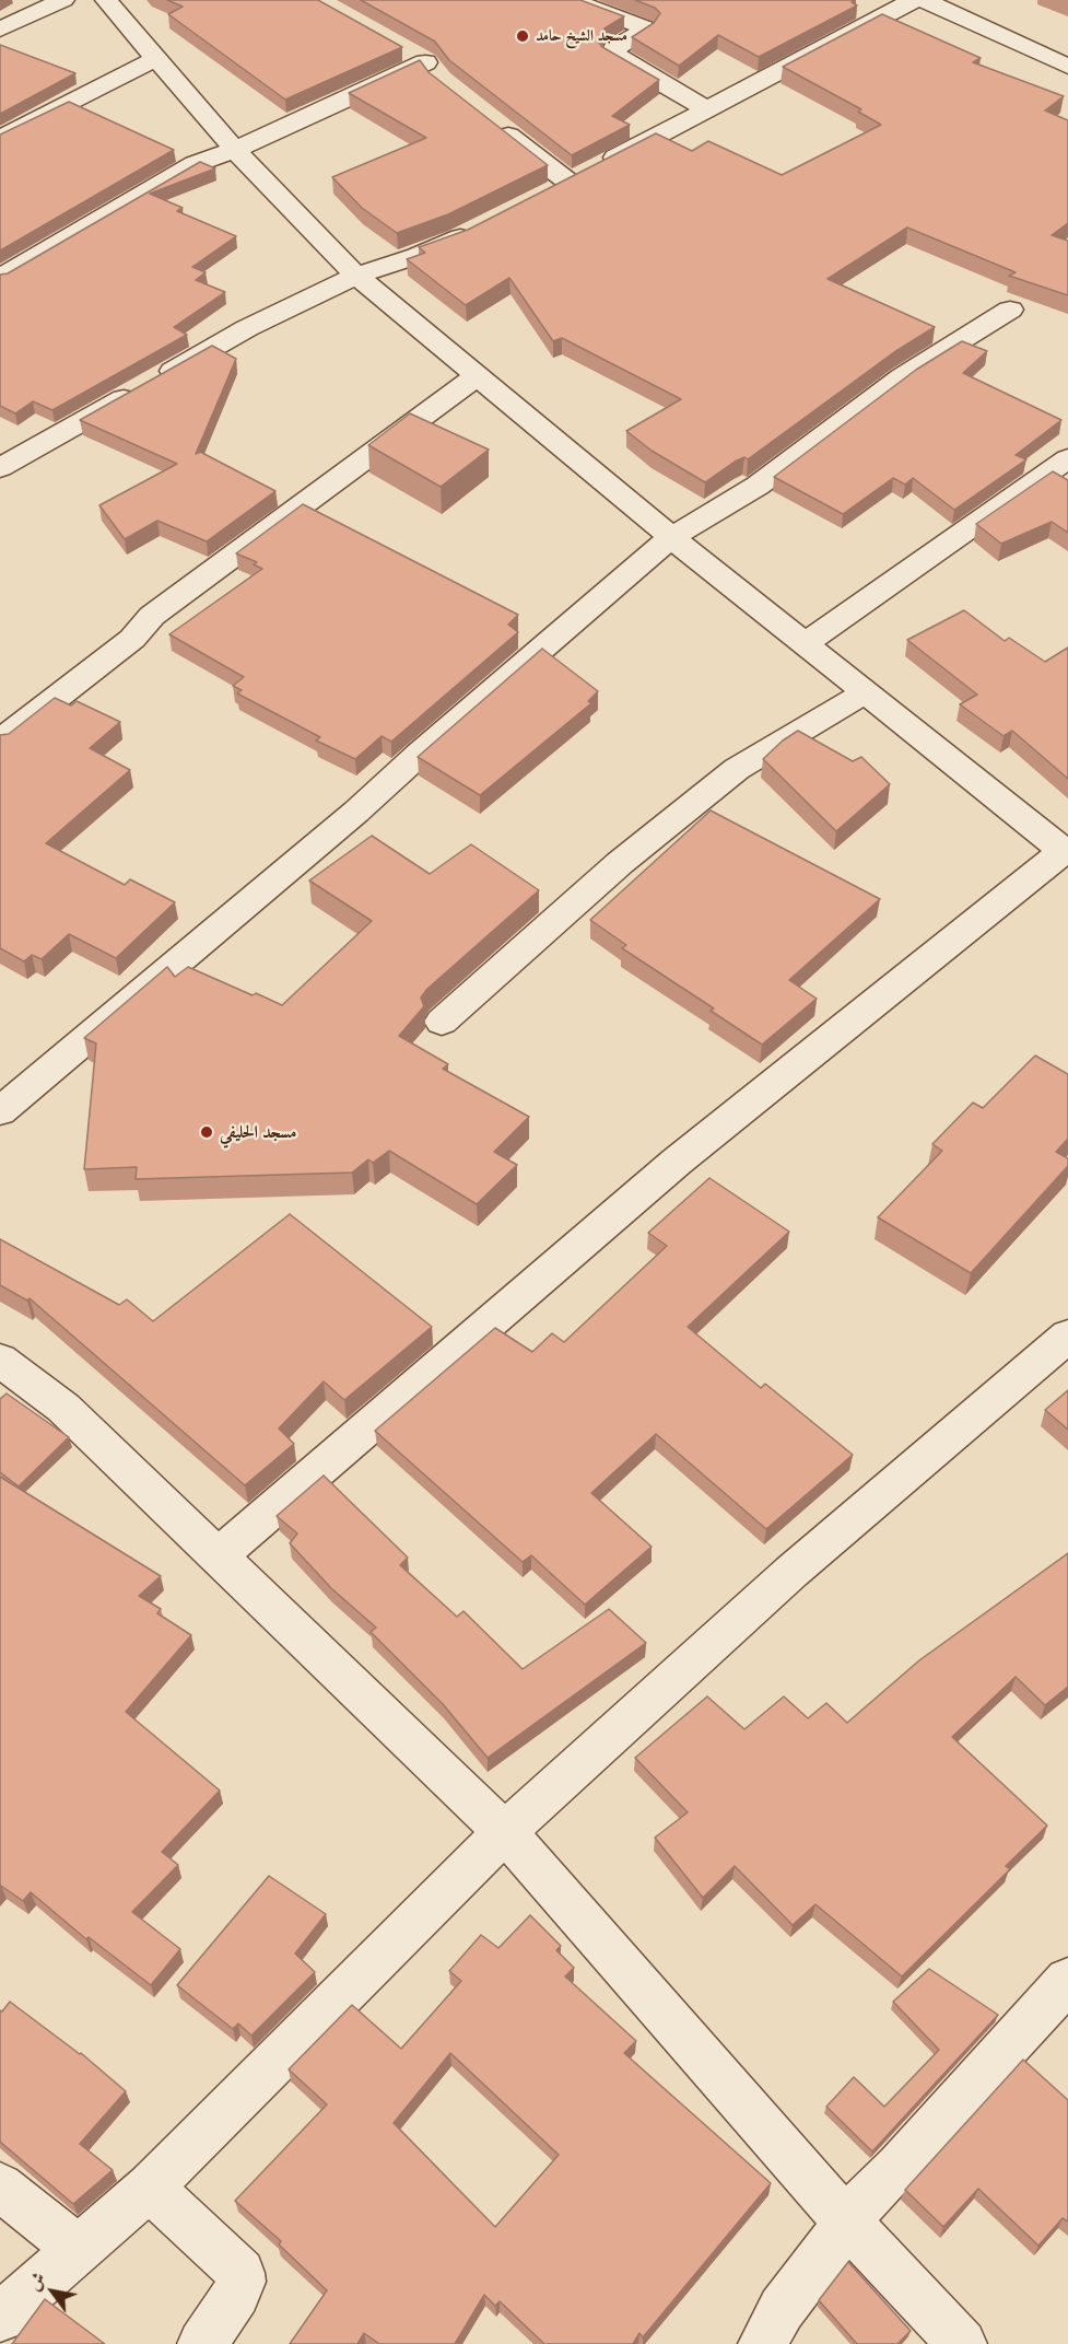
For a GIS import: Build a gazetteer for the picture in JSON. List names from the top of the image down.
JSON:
{
  "places": ["مسجد الشيخ حامد", "مسجد الحليفي"],
  "north": "top left"
}
